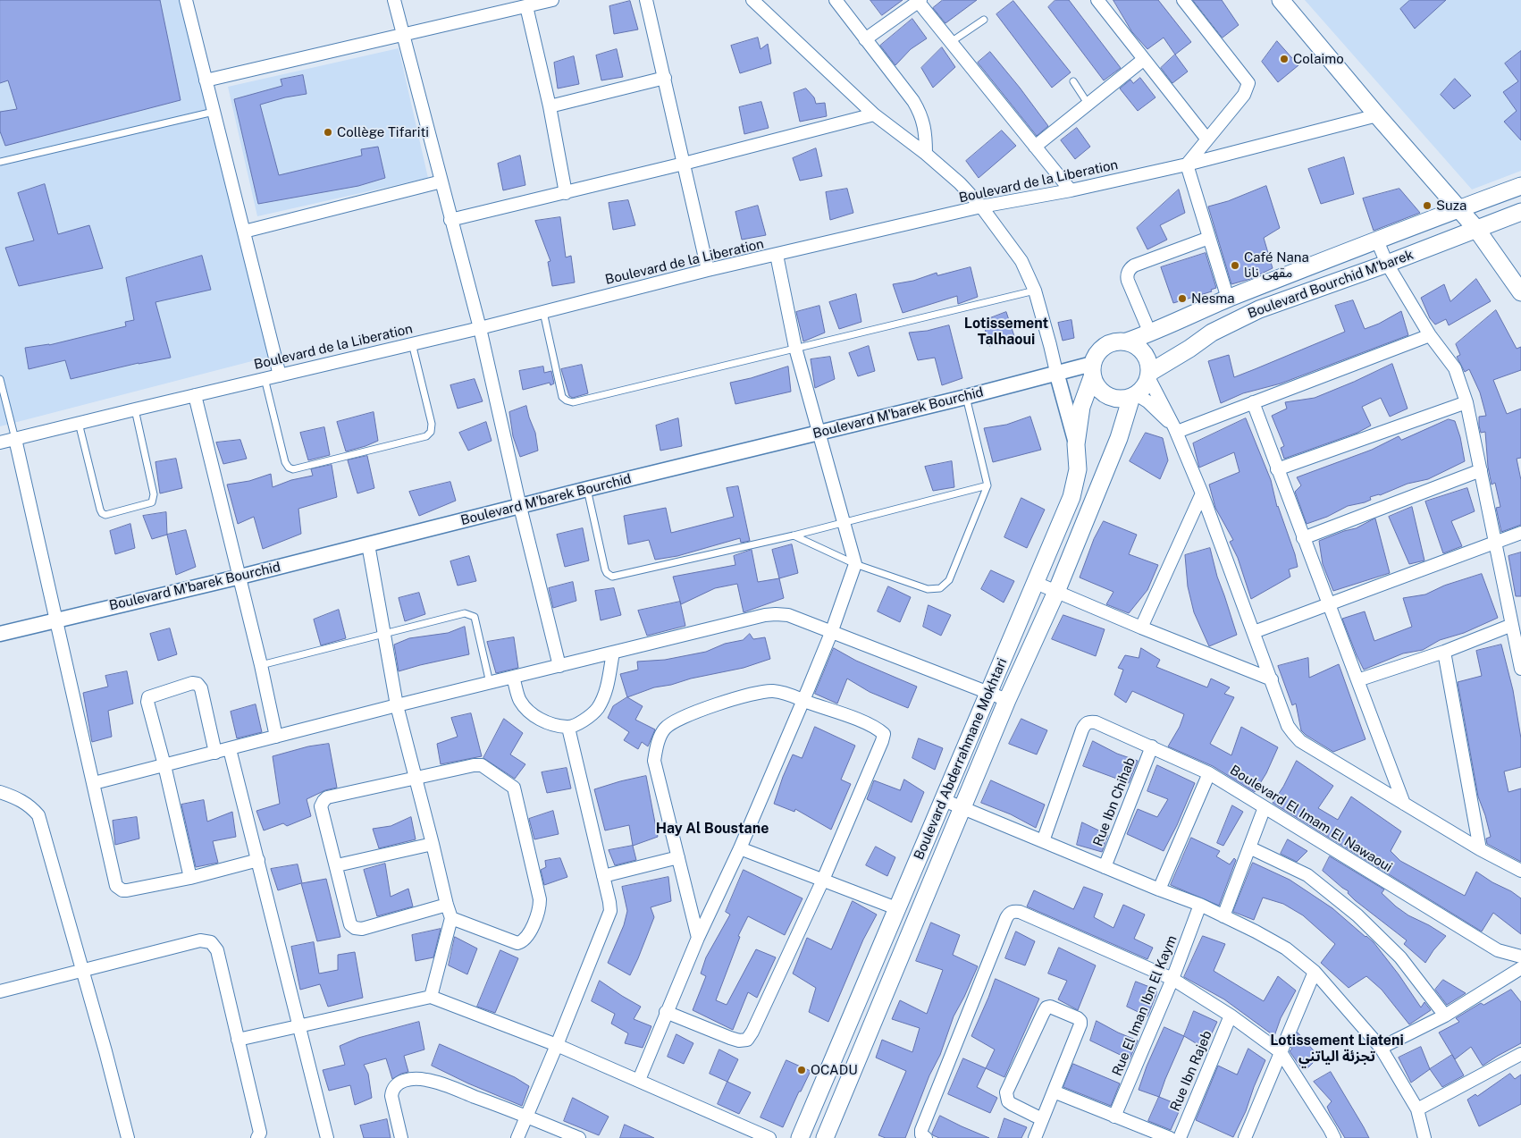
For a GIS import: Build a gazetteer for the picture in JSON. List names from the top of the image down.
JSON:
{
  "streets": {
    "main road": ["Boulevard Bourchid M'barek", "Boulevard Abderrahmane Mokhtari"],
    "street": [
      "Boulevard de la Liberation",
      "Boulevard M'barek Bourchid",
      "Rue Ibn Chihab",
      "Boulevard El Imam El Nawaoui",
      "Rue El Iman Ibn El Kaym",
      "Rue Ibn Rajeb"
    ]
  },
  "crossings": [
    ["Boulevard Bourchid M'barek", "Boulevard M'barek Bourchid"],
    ["Boulevard Bourchid M'barek", "Boulevard Abderrahmane Mokhtari"],
    ["Boulevard M'barek Bourchid", "Boulevard Abderrahmane Mokhtari"],
    ["Rue Ibn Chihab", "Boulevard El Imam El Nawaoui"]
  ],
  "districts": ["Lotissement Talhaoui", "Hay Al Boustane", "Lotissement Liateni تجزئة الياتني"],
  "places": [
    "Colaimo",
    "Collège Tifariti",
    "Suza",
    "Café Nana مقهى نانا",
    "Nesma",
    "OCADU"
  ]
}
